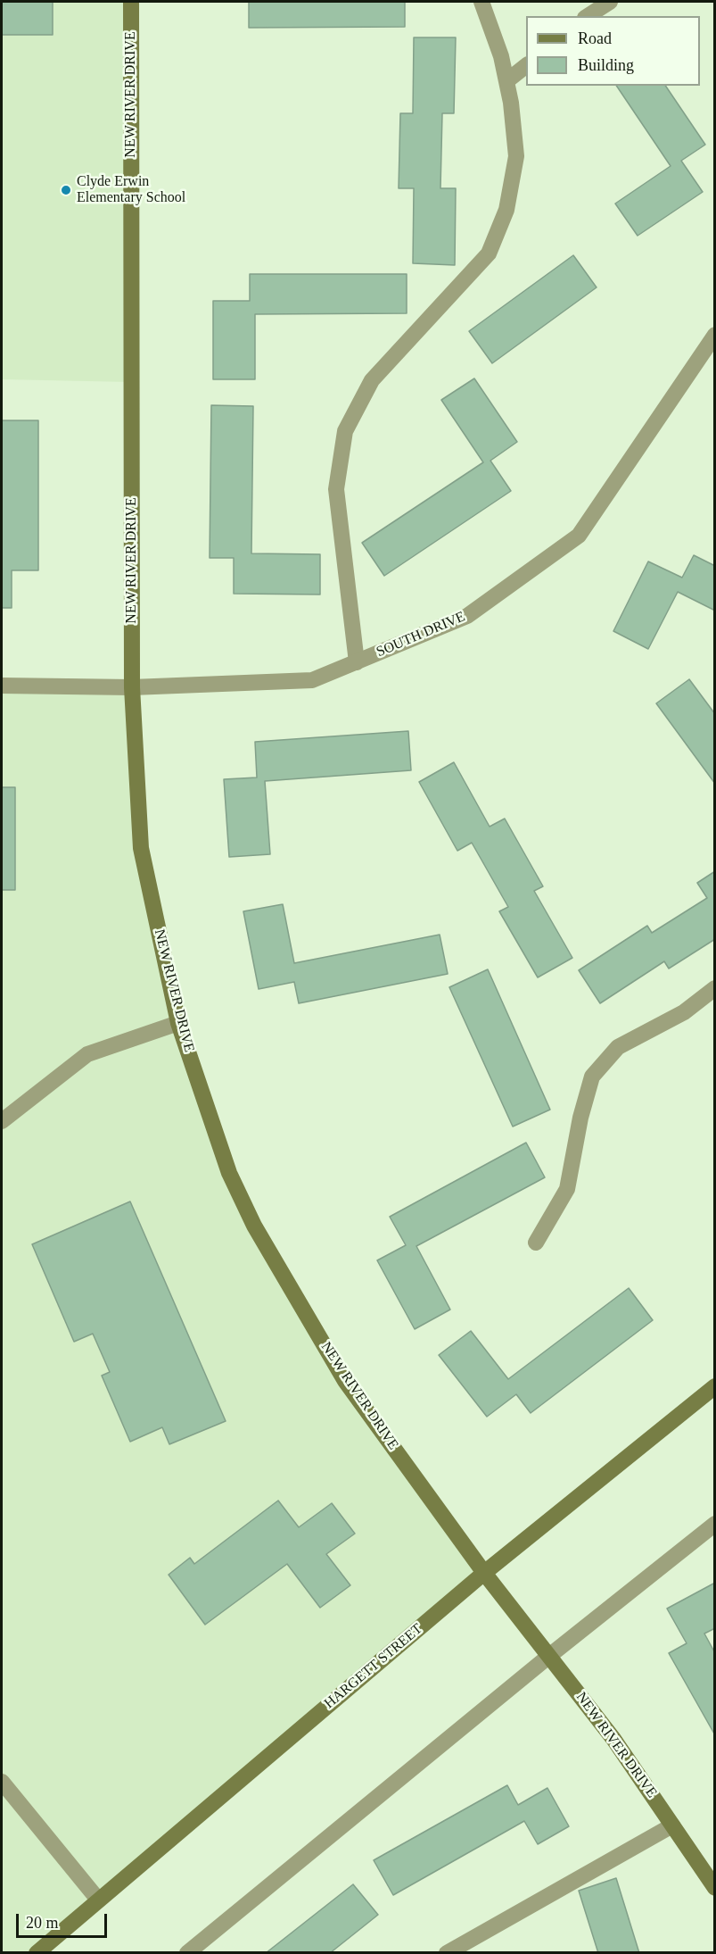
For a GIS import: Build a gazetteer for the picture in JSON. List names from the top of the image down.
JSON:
{
  "streets": {
    "street": ["NEW RIVER DRIVE", "SOUTH DRIVE", "HARGETT STREET"]
  },
  "crossings": [
    ["NEW RIVER DRIVE", "SOUTH DRIVE"],
    ["NEW RIVER DRIVE", "HARGETT STREET"]
  ],
  "places": ["Clyde Erwin Elementary School"],
  "legend": ["Road", "Building"],
  "scale_bar": "20 m"
}
